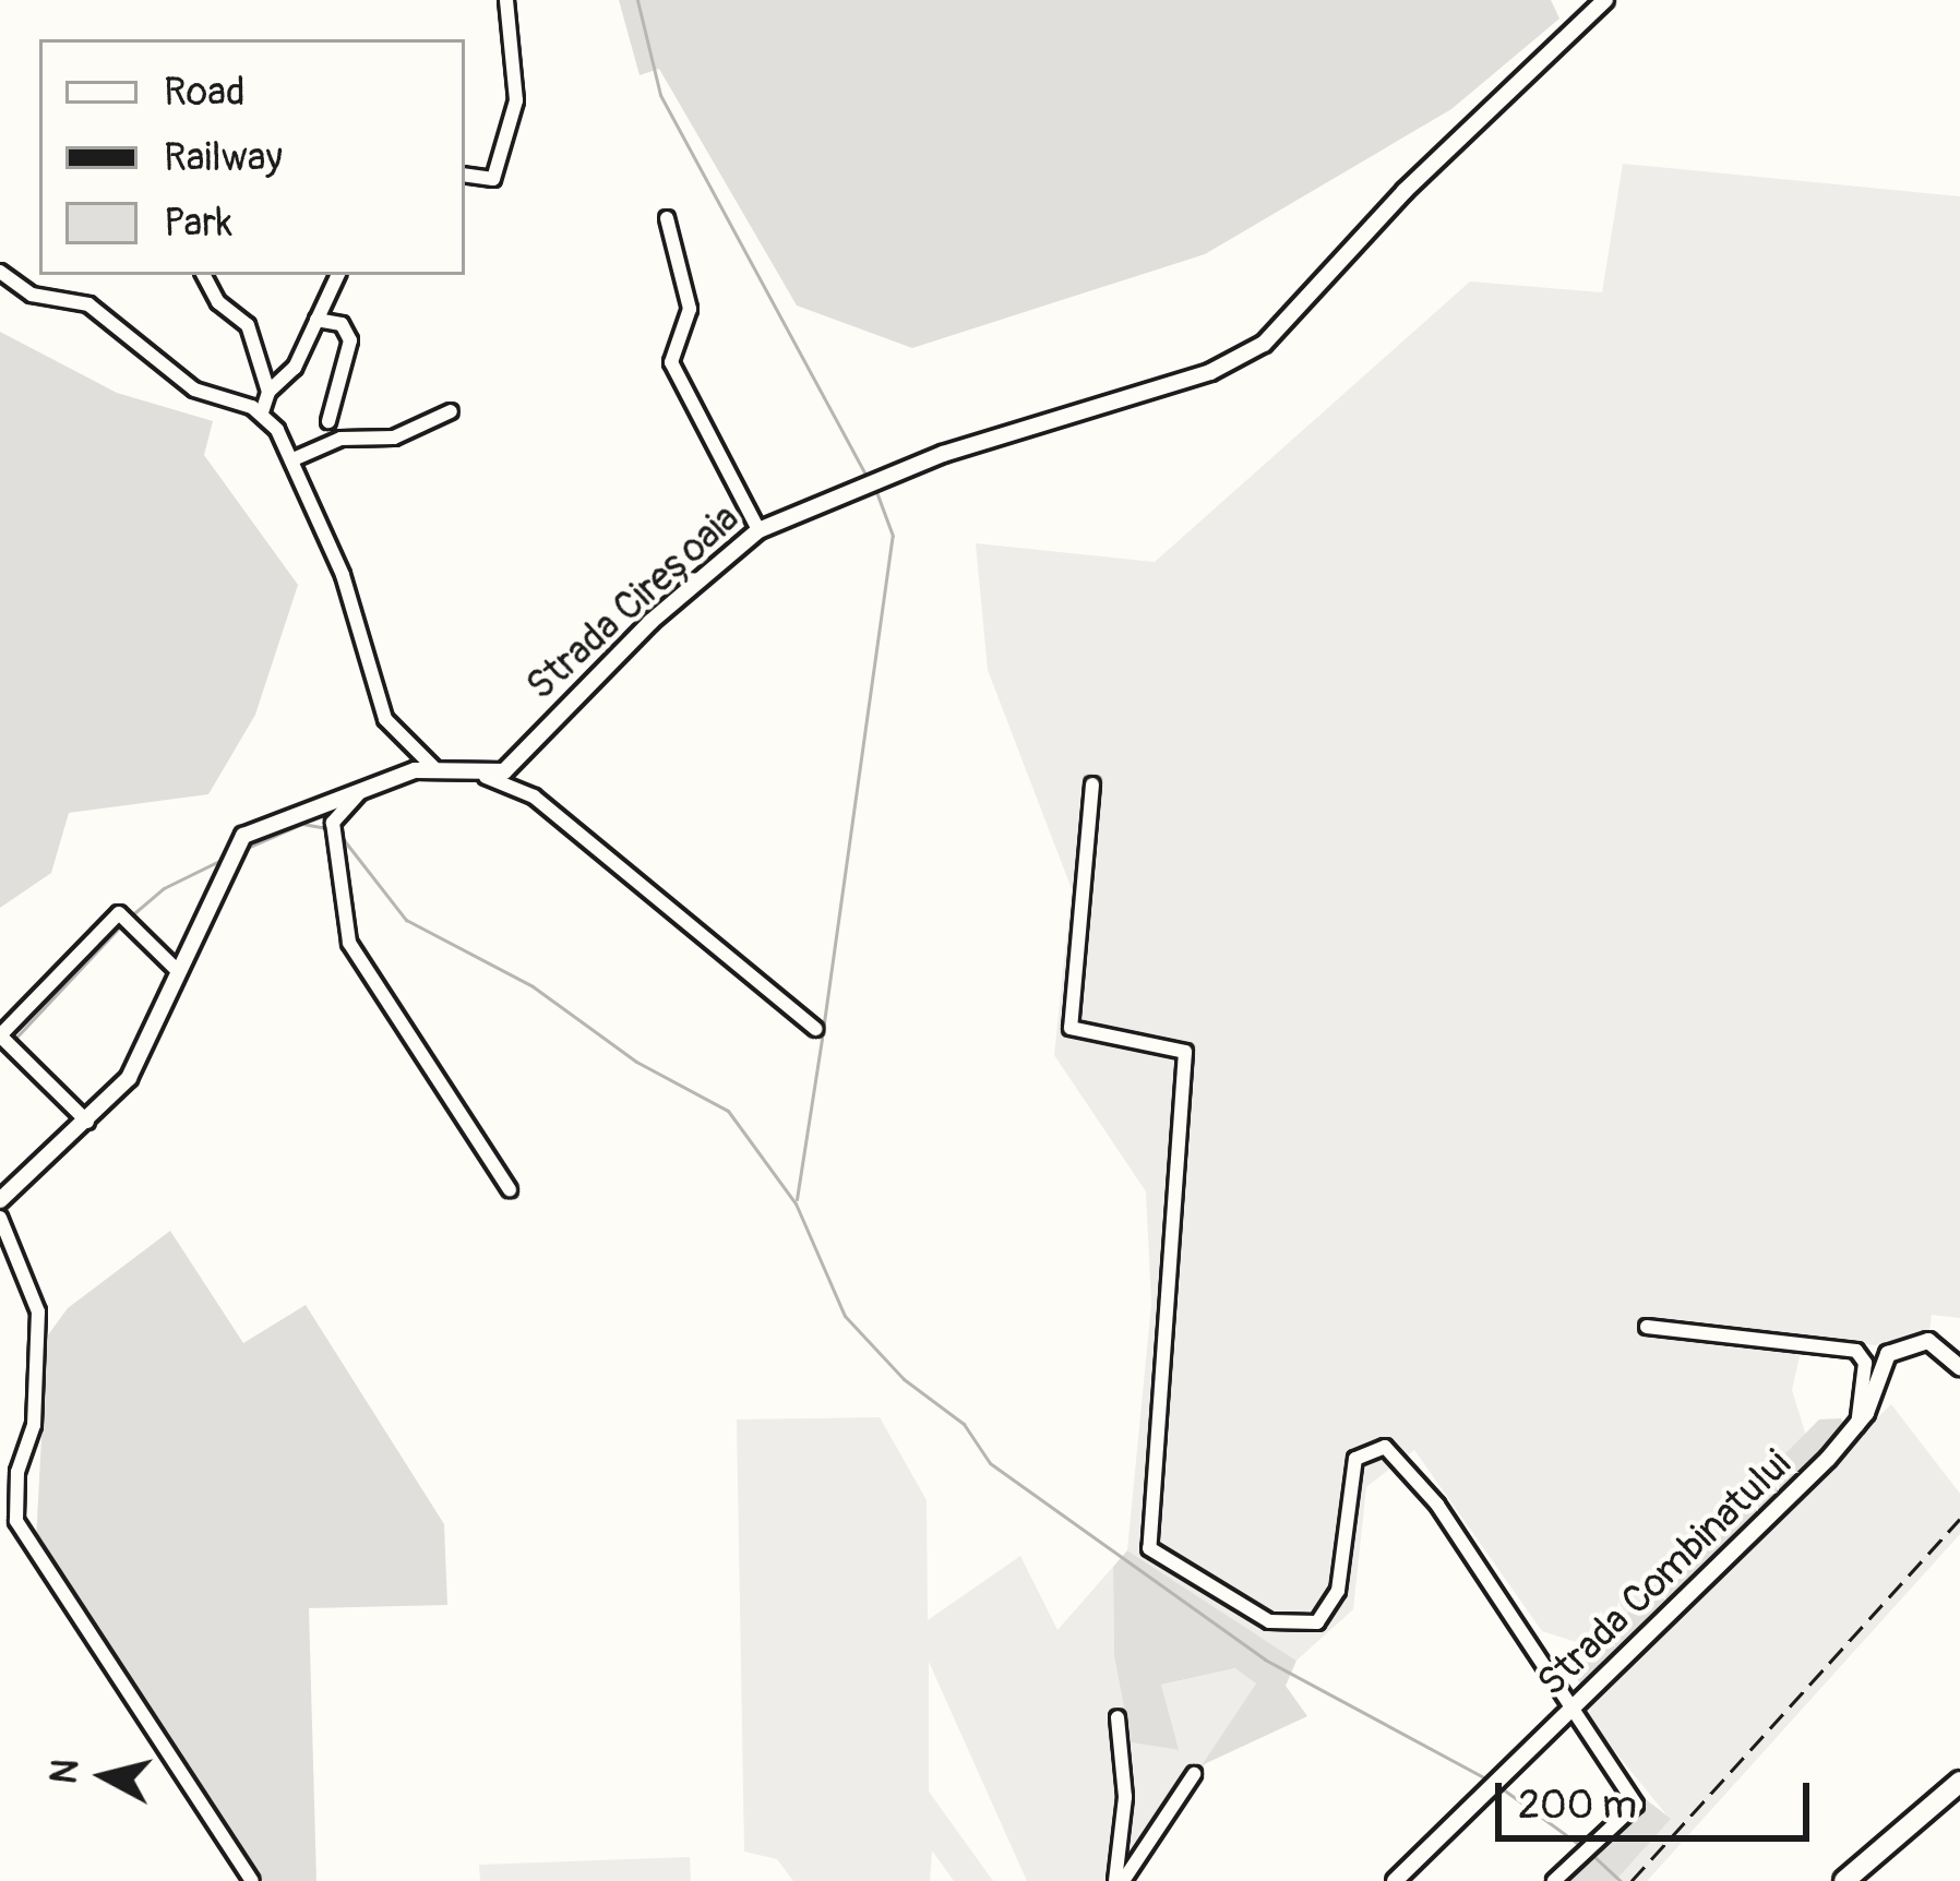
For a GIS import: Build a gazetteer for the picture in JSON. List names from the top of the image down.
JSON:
{
  "streets": {
    "street": ["Strada Cireșoaia", "Strada Combinatului"]
  },
  "legend": ["Road", "Railway", "Park"],
  "scale_bar": "200 m",
  "north": "left"
}
